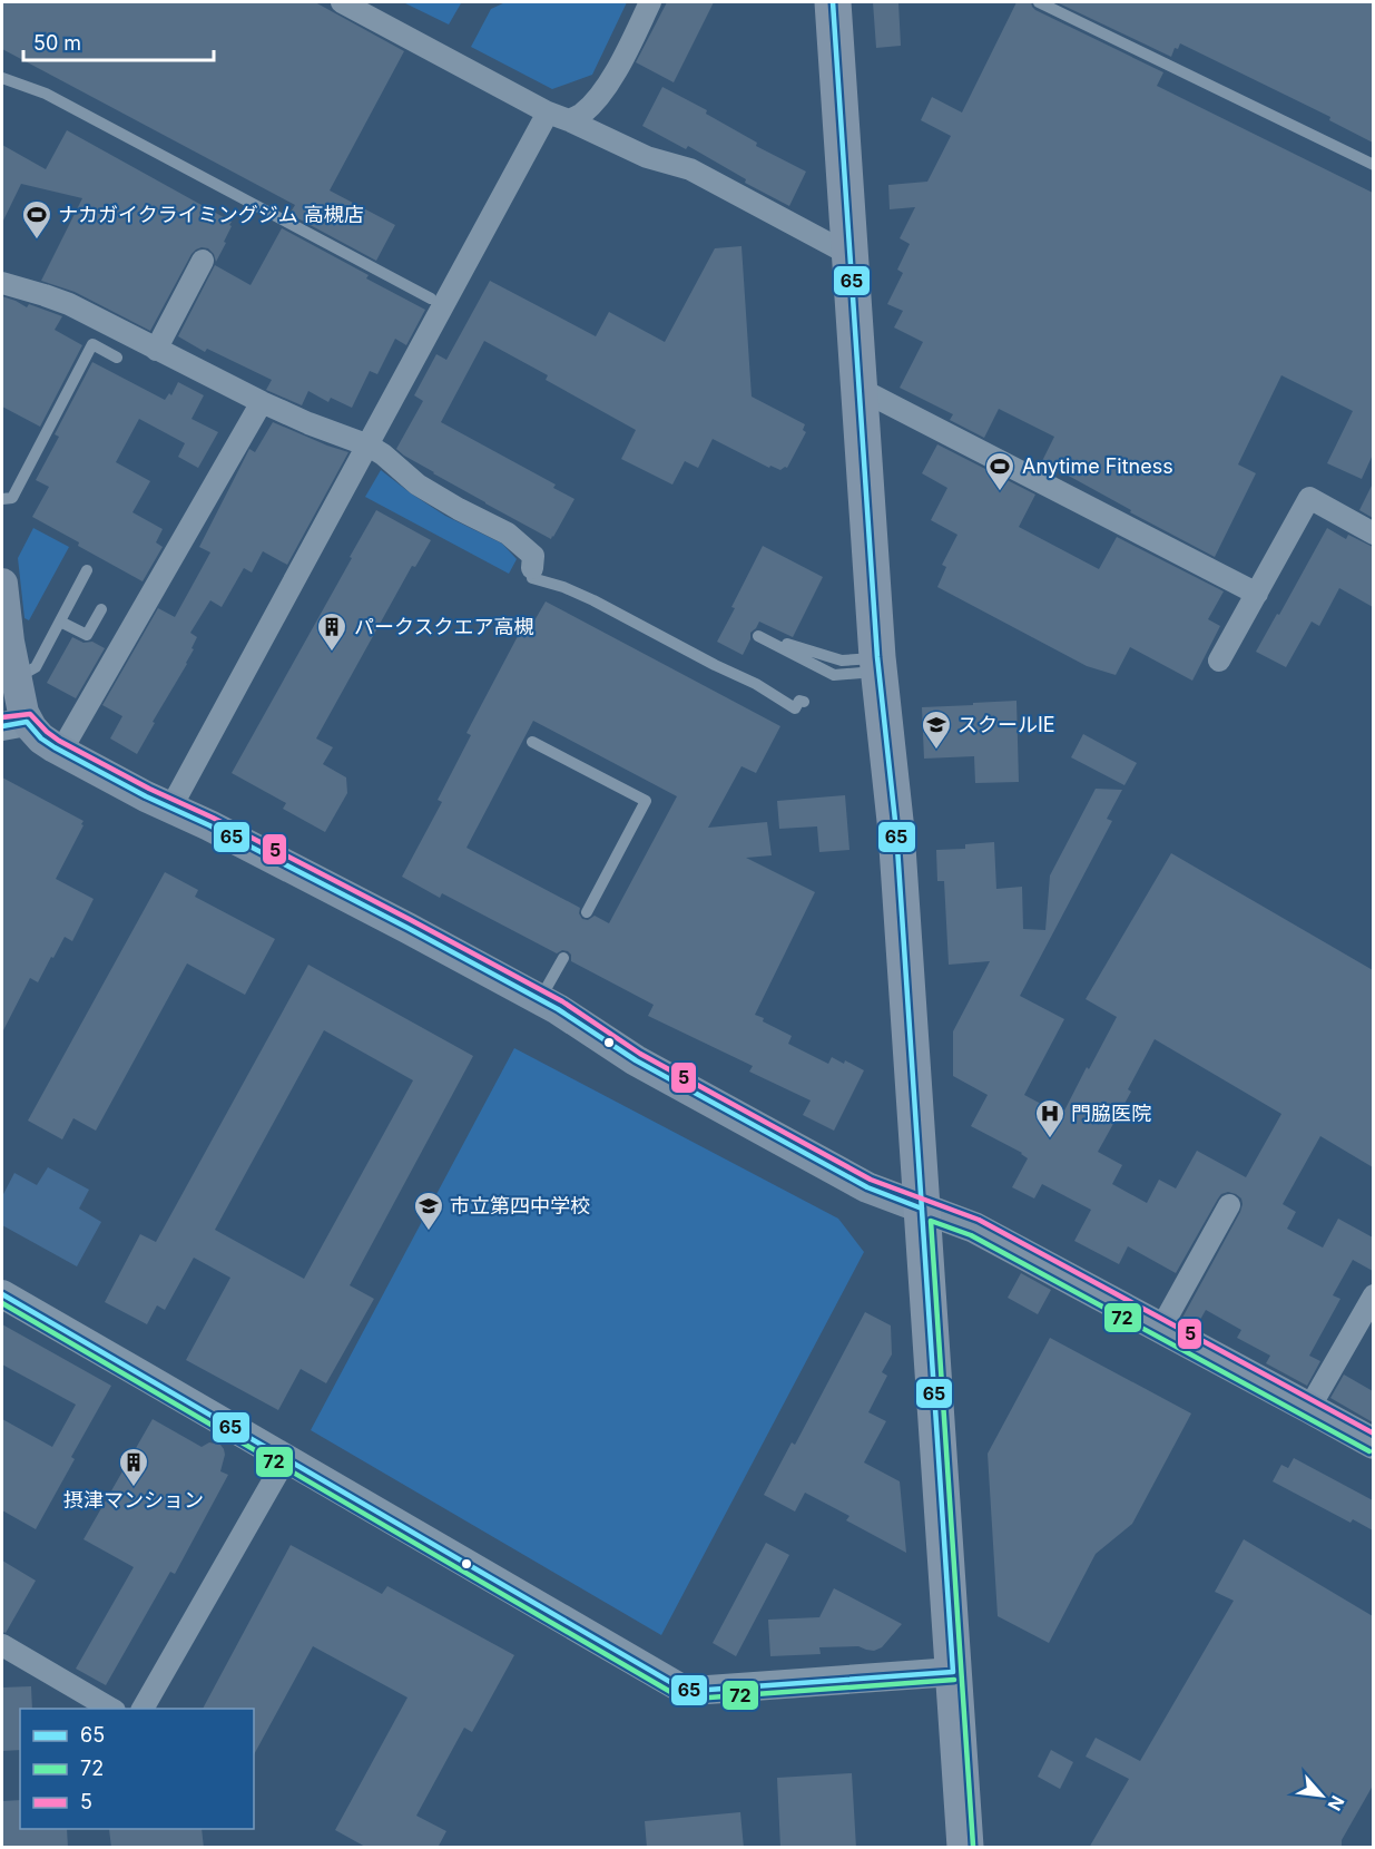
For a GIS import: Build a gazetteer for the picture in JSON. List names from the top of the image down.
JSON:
{
  "places": {
    "sports": ["ナカガイクライミングジム 高槻店", "Anytime Fitness"],
    "building": ["パークスクエア高槻", "摂津マンション"],
    "school or university": ["スクールIE", "市立第四中学校"],
    "hospital": ["門脇医院"]
  },
  "lines": ["transit line 65", "transit line 5", "transit line 72"],
  "legend": ["65", "72", "5"],
  "scale_bar": "50 m",
  "north": "bottom right"
}
